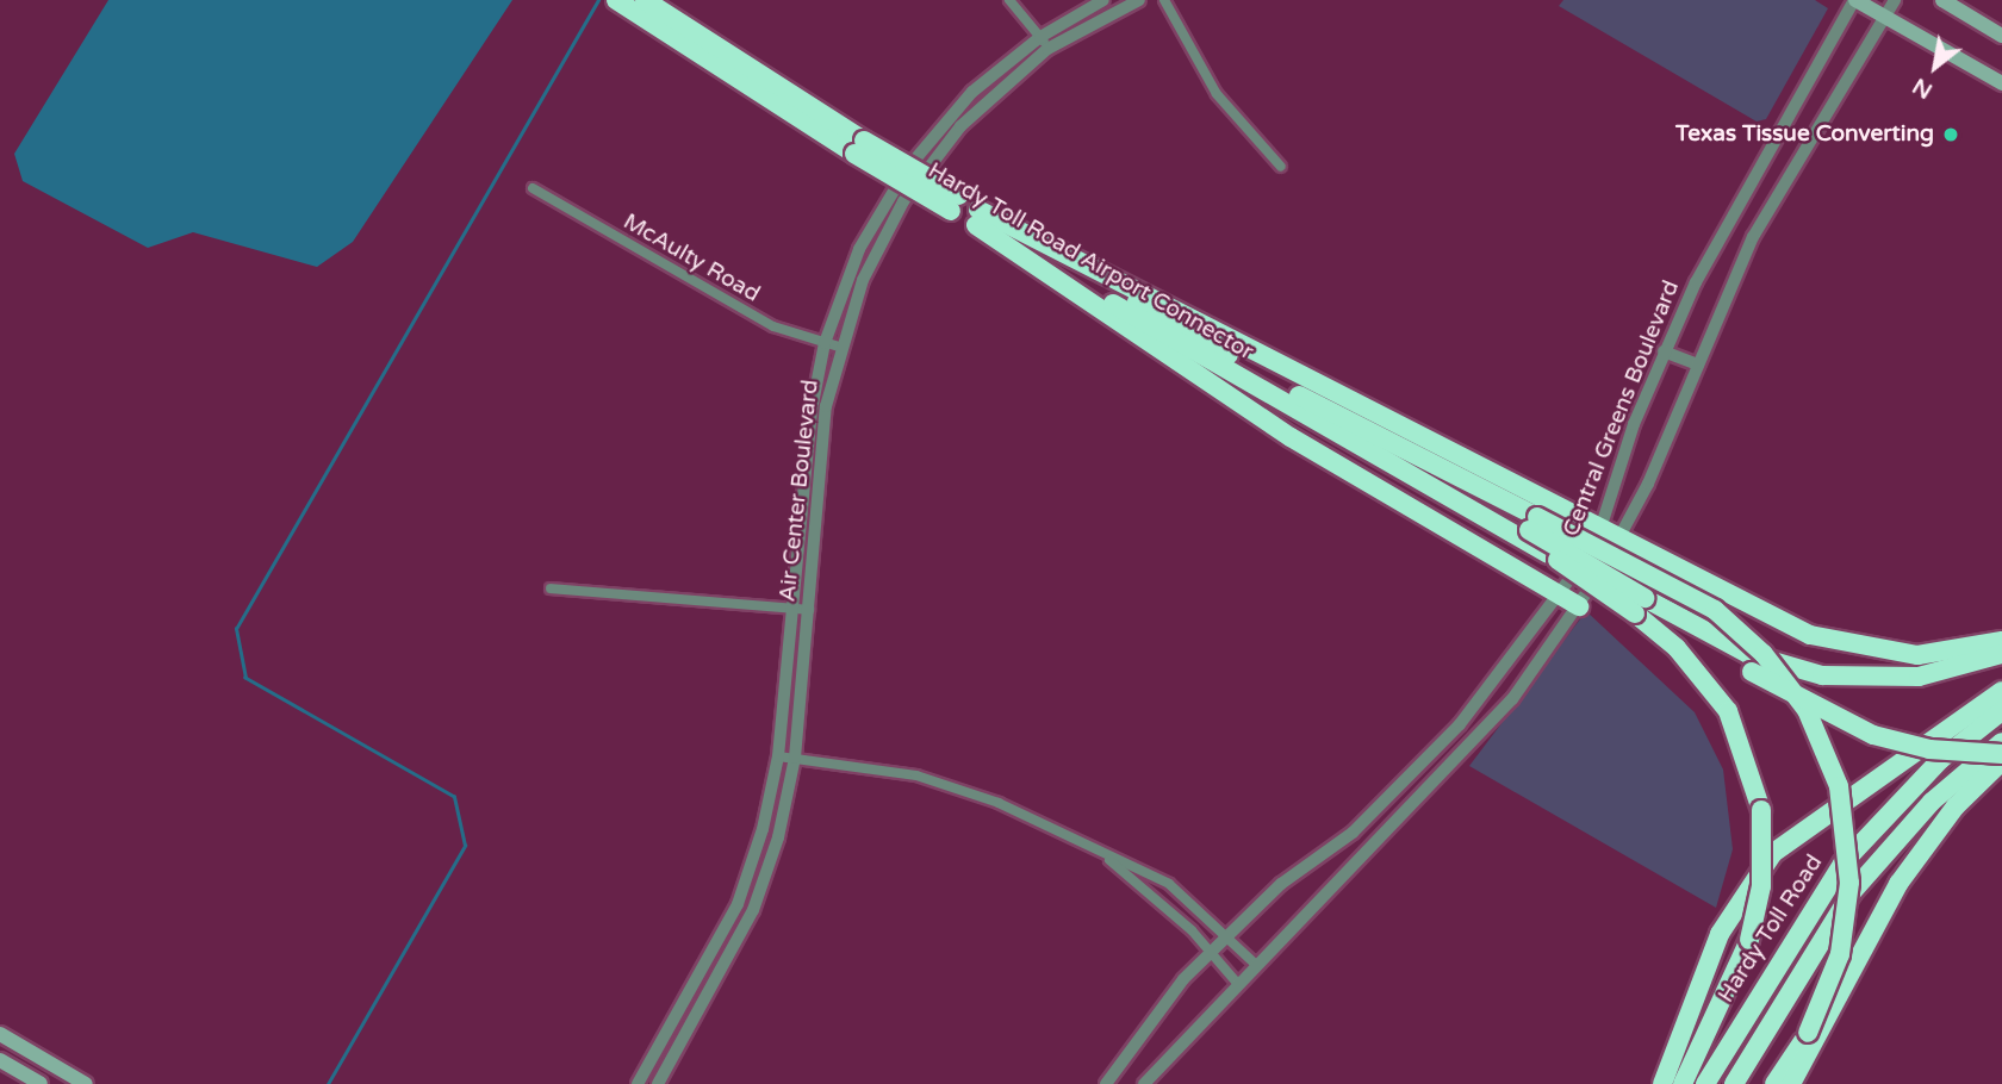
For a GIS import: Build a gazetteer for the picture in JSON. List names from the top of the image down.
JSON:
{
  "streets": {
    "highway": ["Hardy Toll Road Airport Connector", "Hardy Toll Road"],
    "street": ["McAulty Road", "Central Greens Boulevard", "Air Center Boulevard"]
  },
  "crossings": [
    ["McAulty Road", "Air Center Boulevard"]
  ],
  "places": ["Texas Tissue Converting"],
  "north": "bottom left"
}
